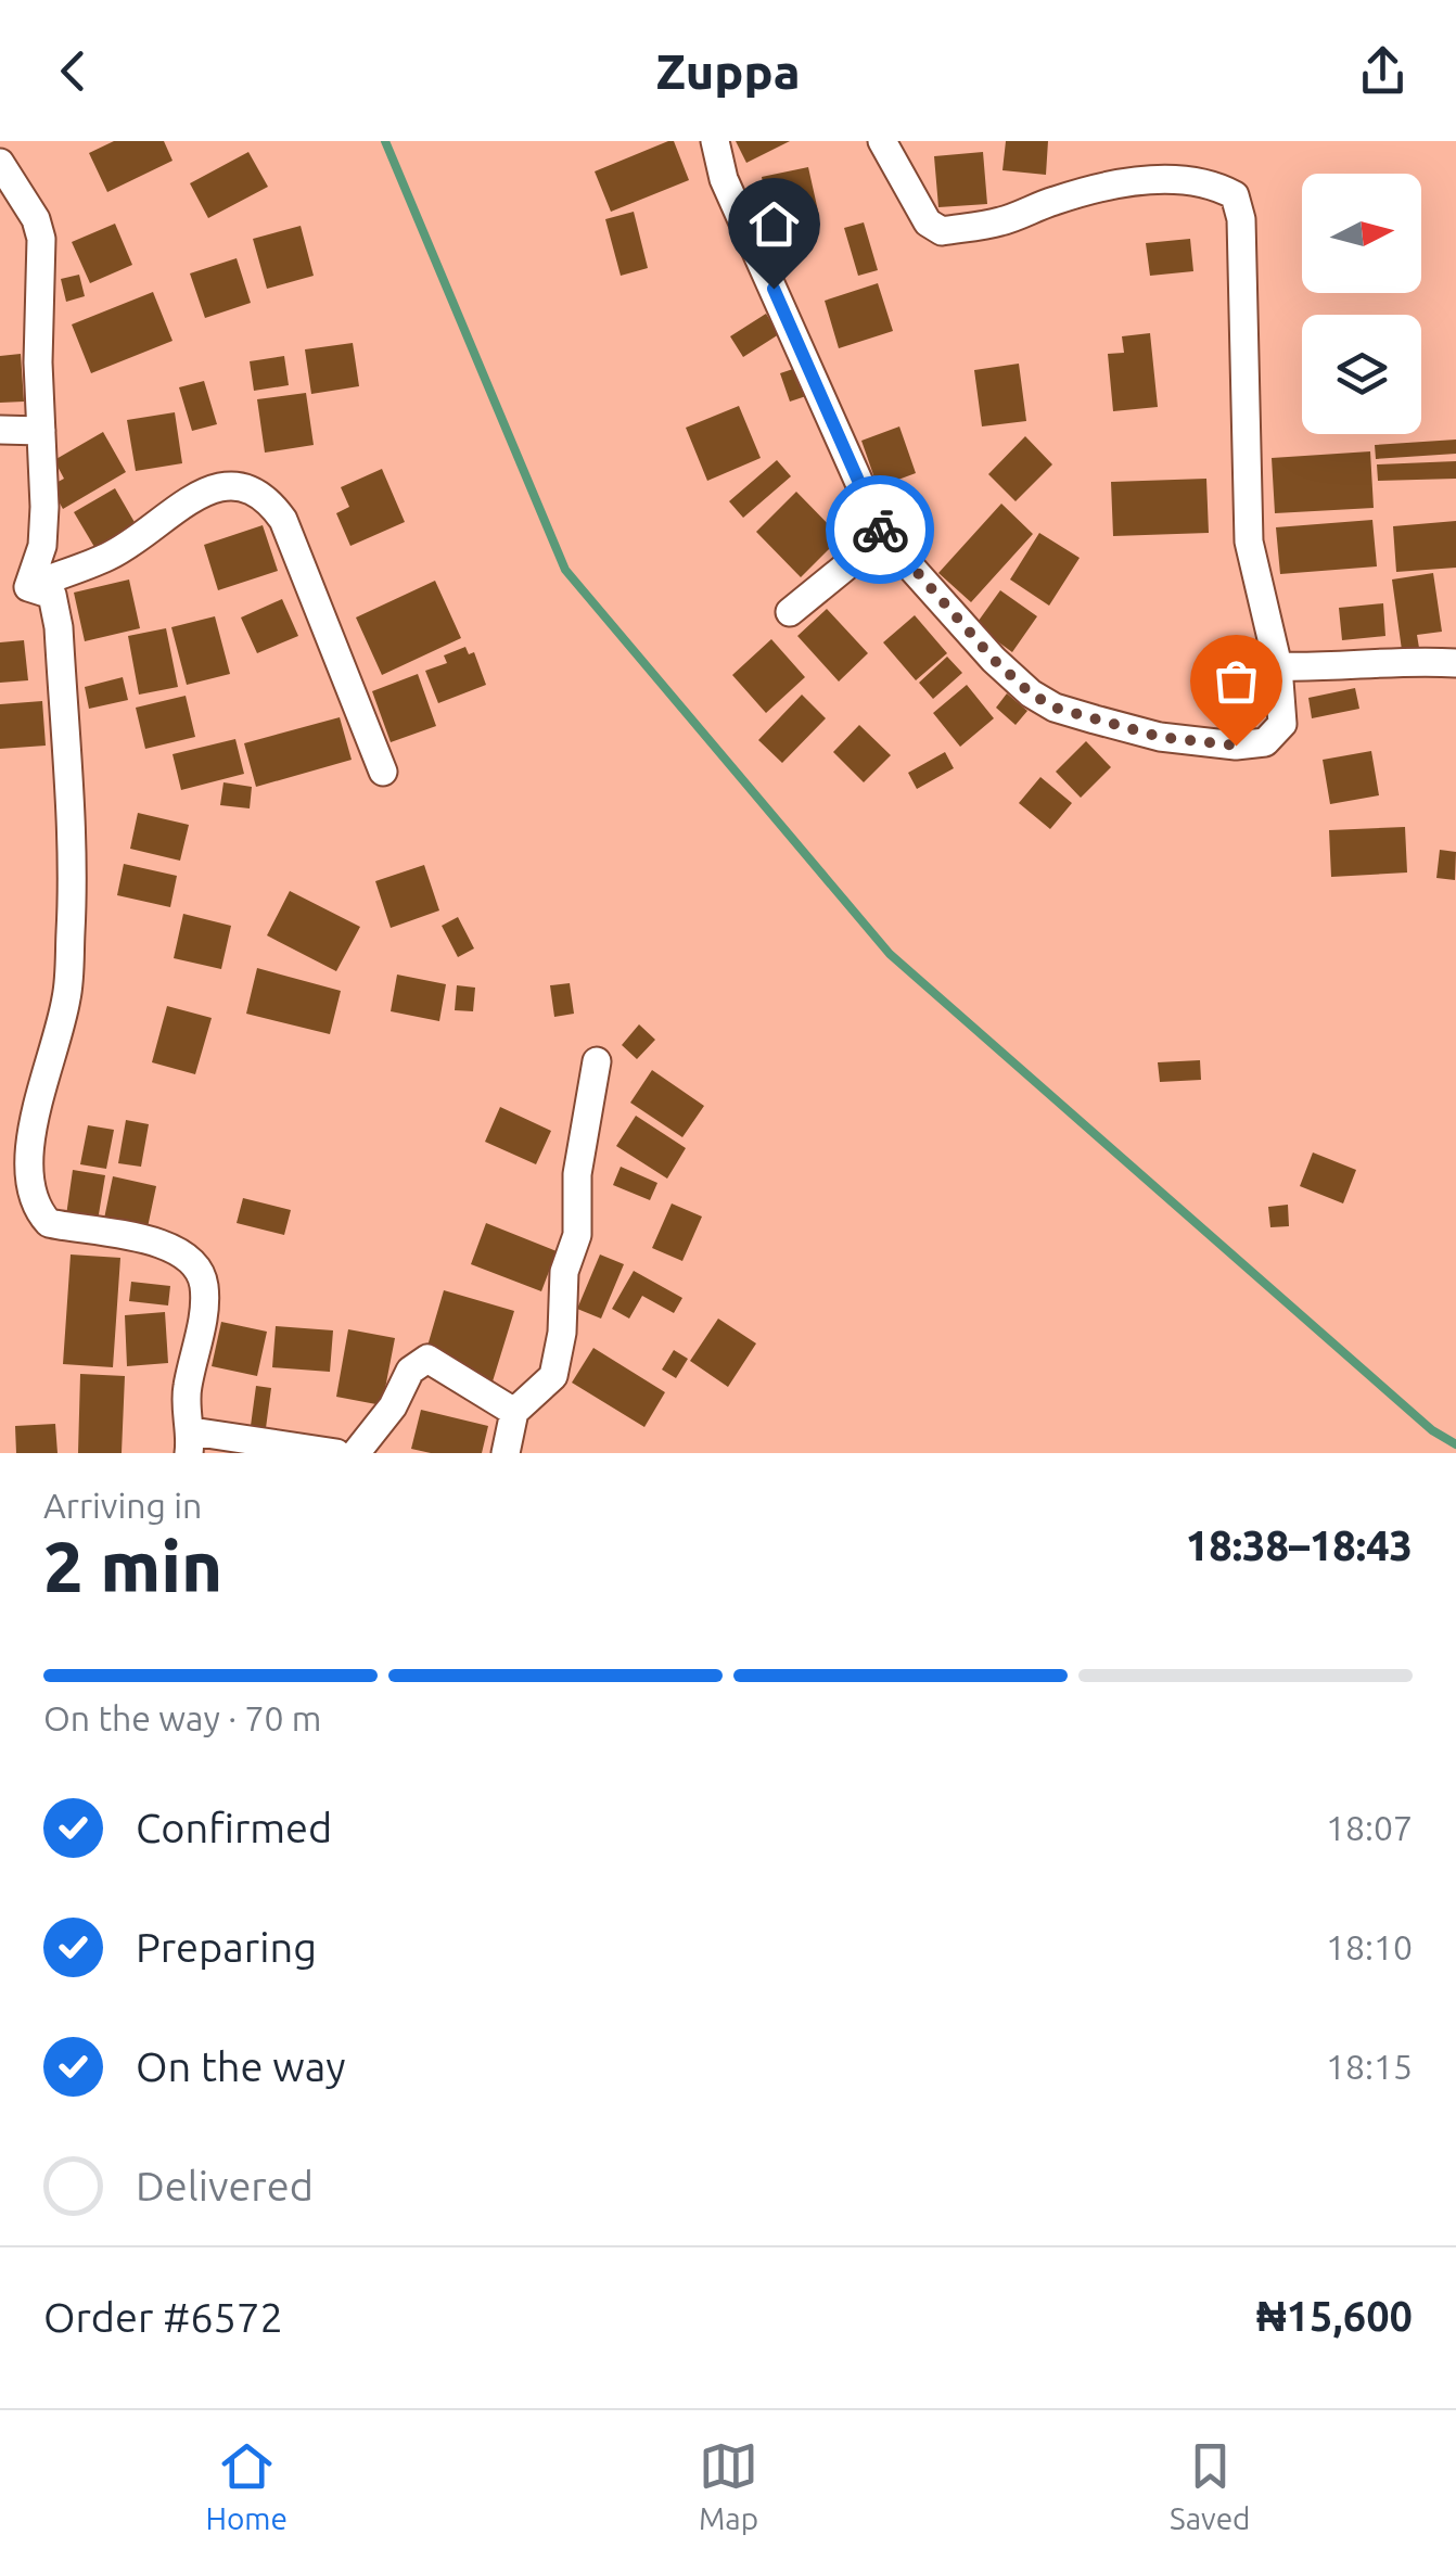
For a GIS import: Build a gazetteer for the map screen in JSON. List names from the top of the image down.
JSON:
{
  "north": "right",
  "page": {
    "header": "Zuppa",
    "heading": ["2 min", "Arriving in", "18:38–18:43"],
    "panel": ["Order #6572", "₦15,600"],
    "bar": "On the way · 70 m",
    "list": [
      ["Confirmed", "18:07"],
      ["Preparing", "18:10"],
      ["On the way", "18:15"],
      "Delivered"
    ],
    "tabs": ["Home", "Map", "Saved"]
  }
}
